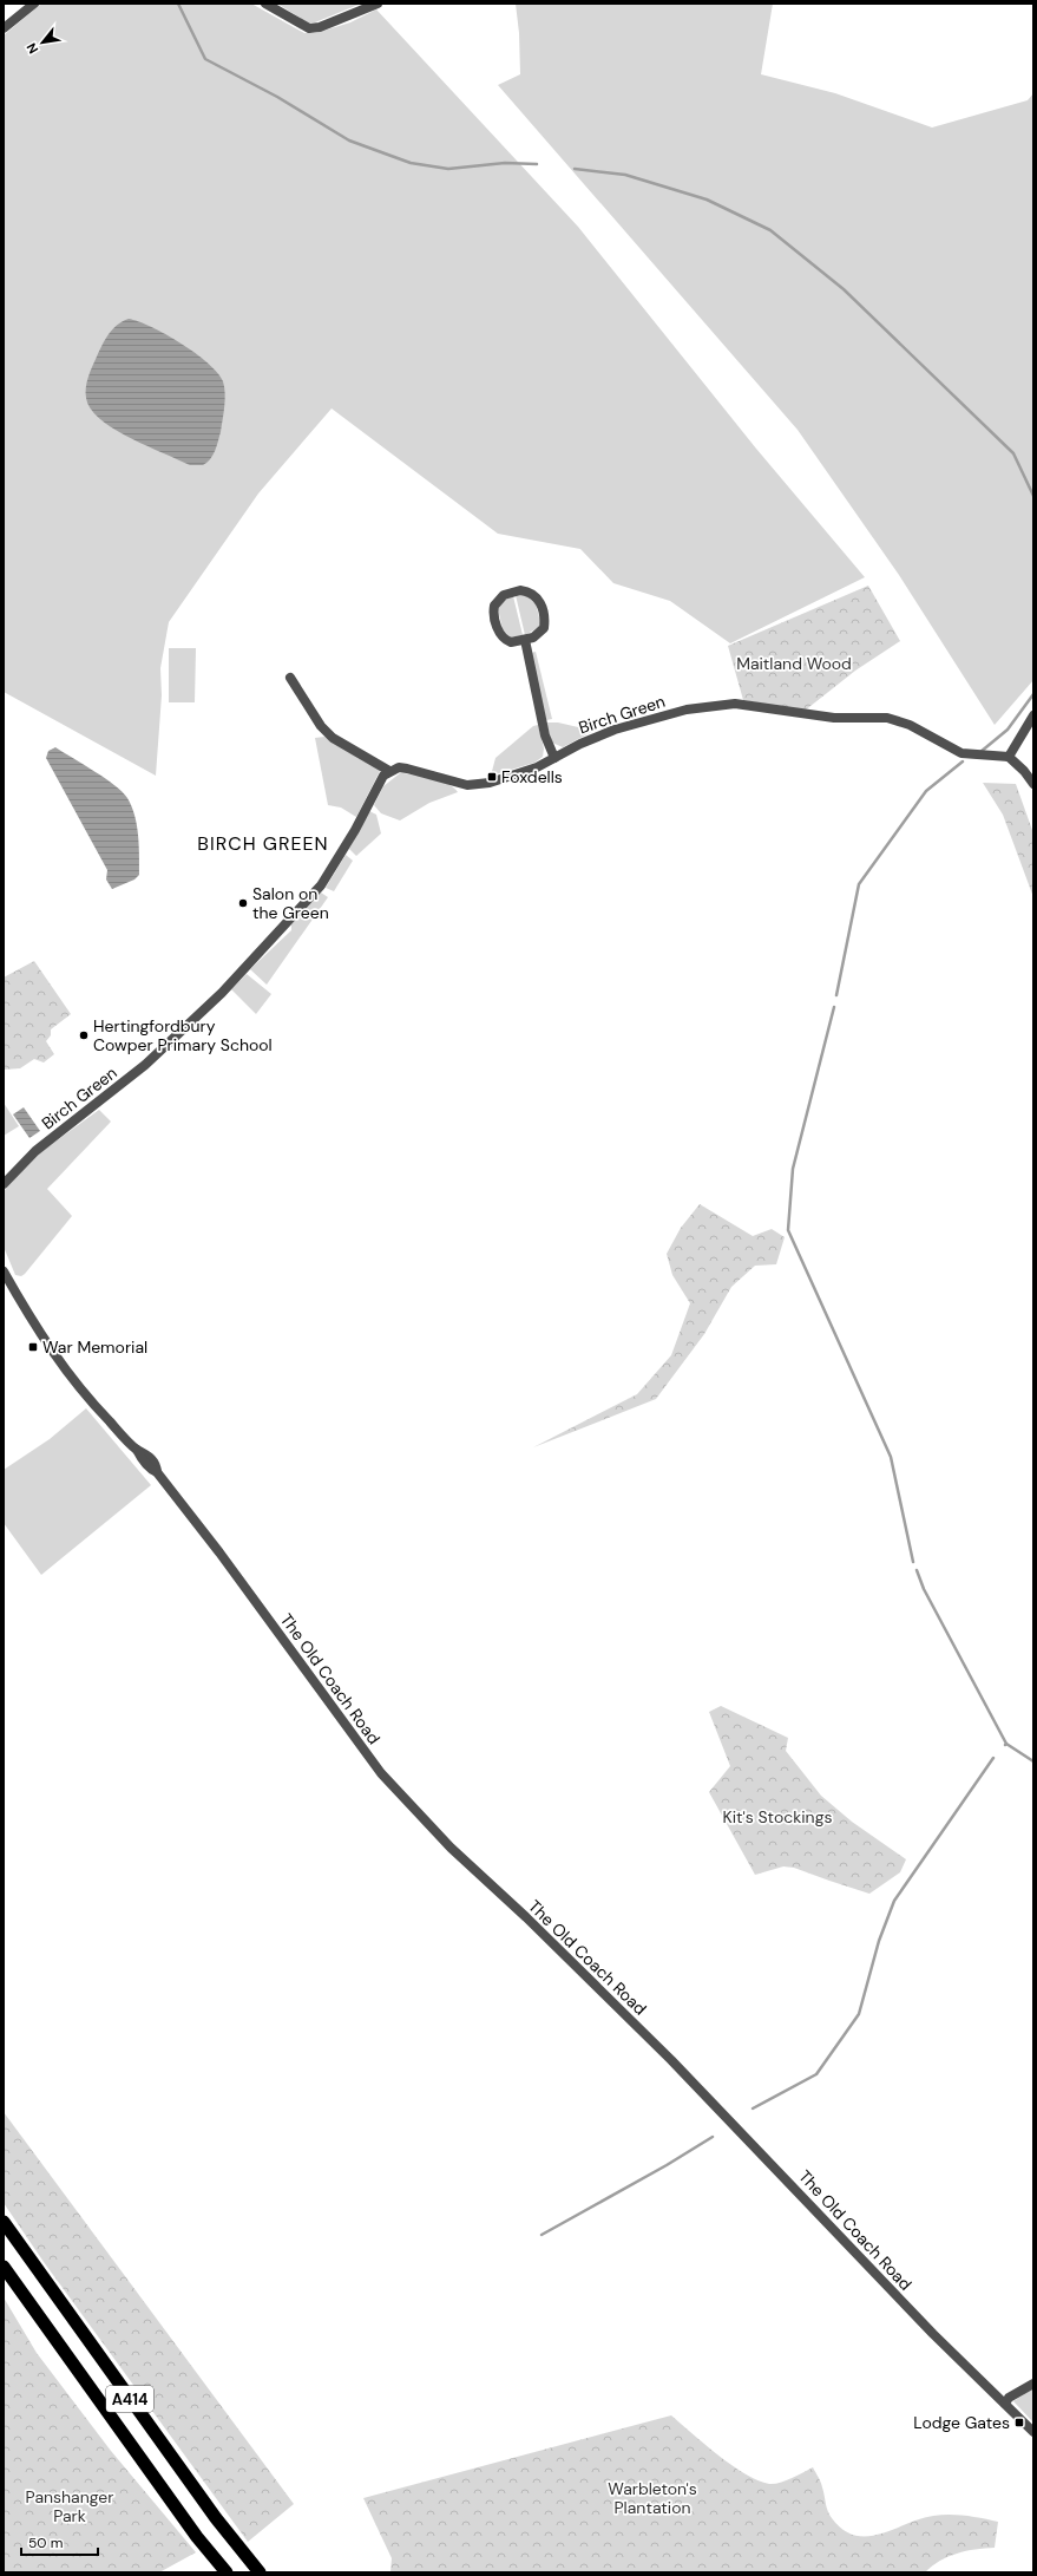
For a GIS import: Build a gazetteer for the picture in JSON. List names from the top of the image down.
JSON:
{
  "streets": {
    "highway": ["A414"],
    "street": ["Birch Green", "The Old Coach Road"]
  },
  "districts": ["BIRCH GREEN"],
  "parks": [
    "Maitland Wood",
    "Kit's Stockings",
    "Warbleton's Plantation",
    "Panshanger Park"
  ],
  "places": {
    "transit": ["Foxdells", "War Memorial", "Lodge Gates"],
    "other": ["Salon on the Green", "Hertingfordbury Cowper Primary School"]
  },
  "scale_bar": "50 m",
  "north": "bottom left"
}
